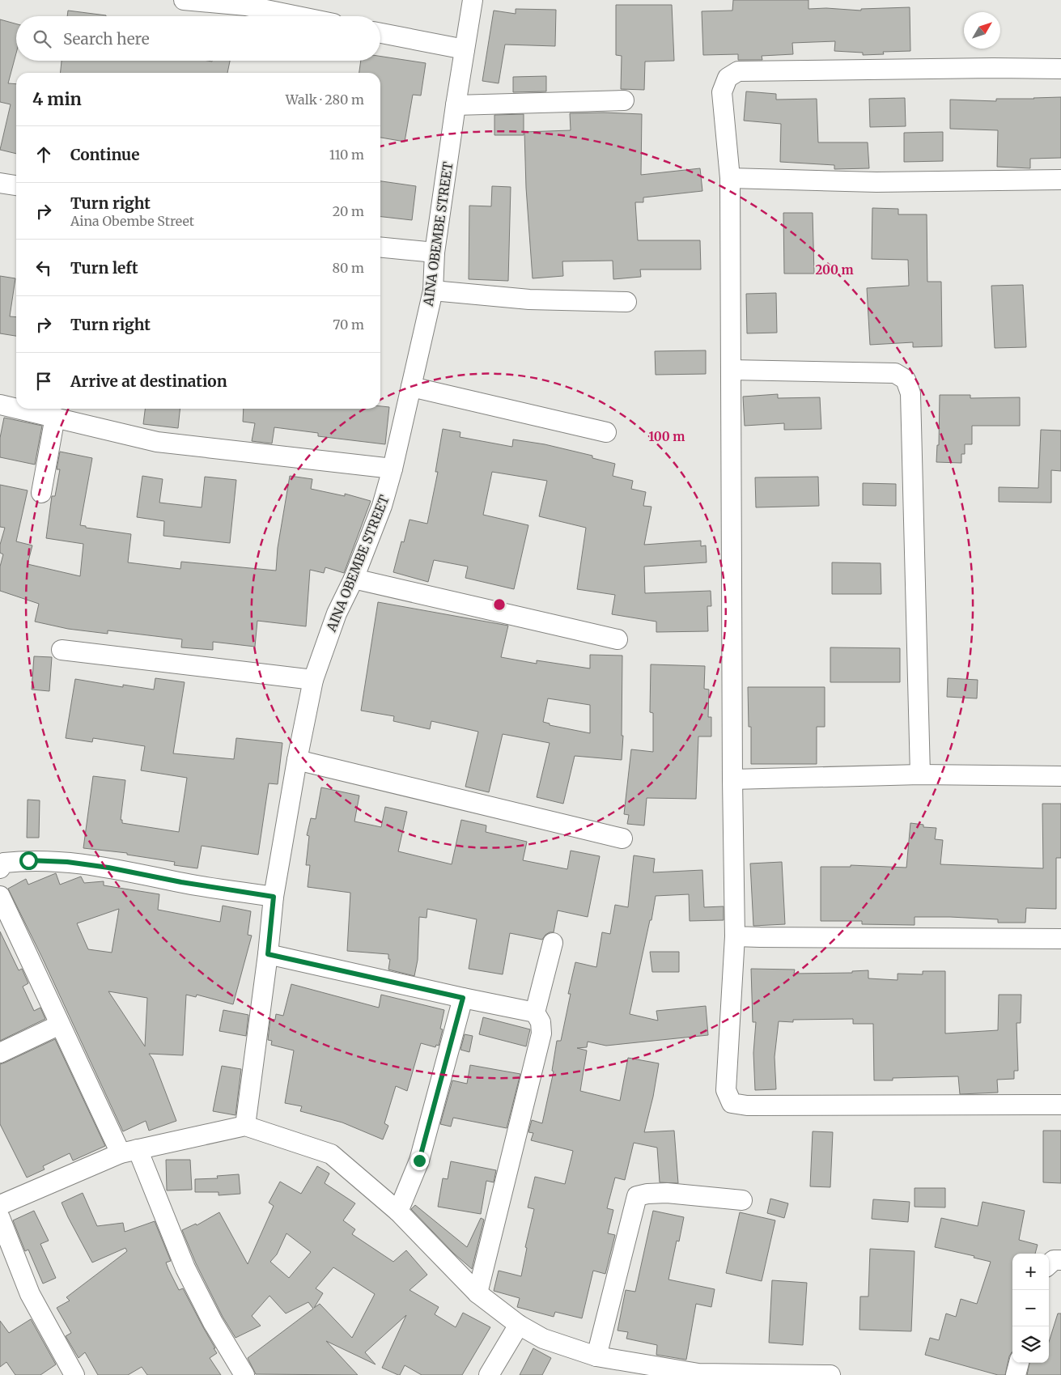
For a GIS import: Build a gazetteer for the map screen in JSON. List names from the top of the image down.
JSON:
{
  "streets": {
    "street": ["AINA OBEMBE STREET"]
  },
  "north": "top right",
  "page": {
    "search": "Search here",
    "heading": ["4 min", "Walk · 280 m"],
    "list": [
      ["Continue", "110 m"],
      ["Turn right", "Aina Obembe Street", "20 m"],
      ["Turn left", "80 m"],
      ["Turn right", "70 m"],
      "Arrive at destination"
    ],
    "map_buttons": ["+", "−"]
  },
  "rings": ["200 m", "100 m"]
}
